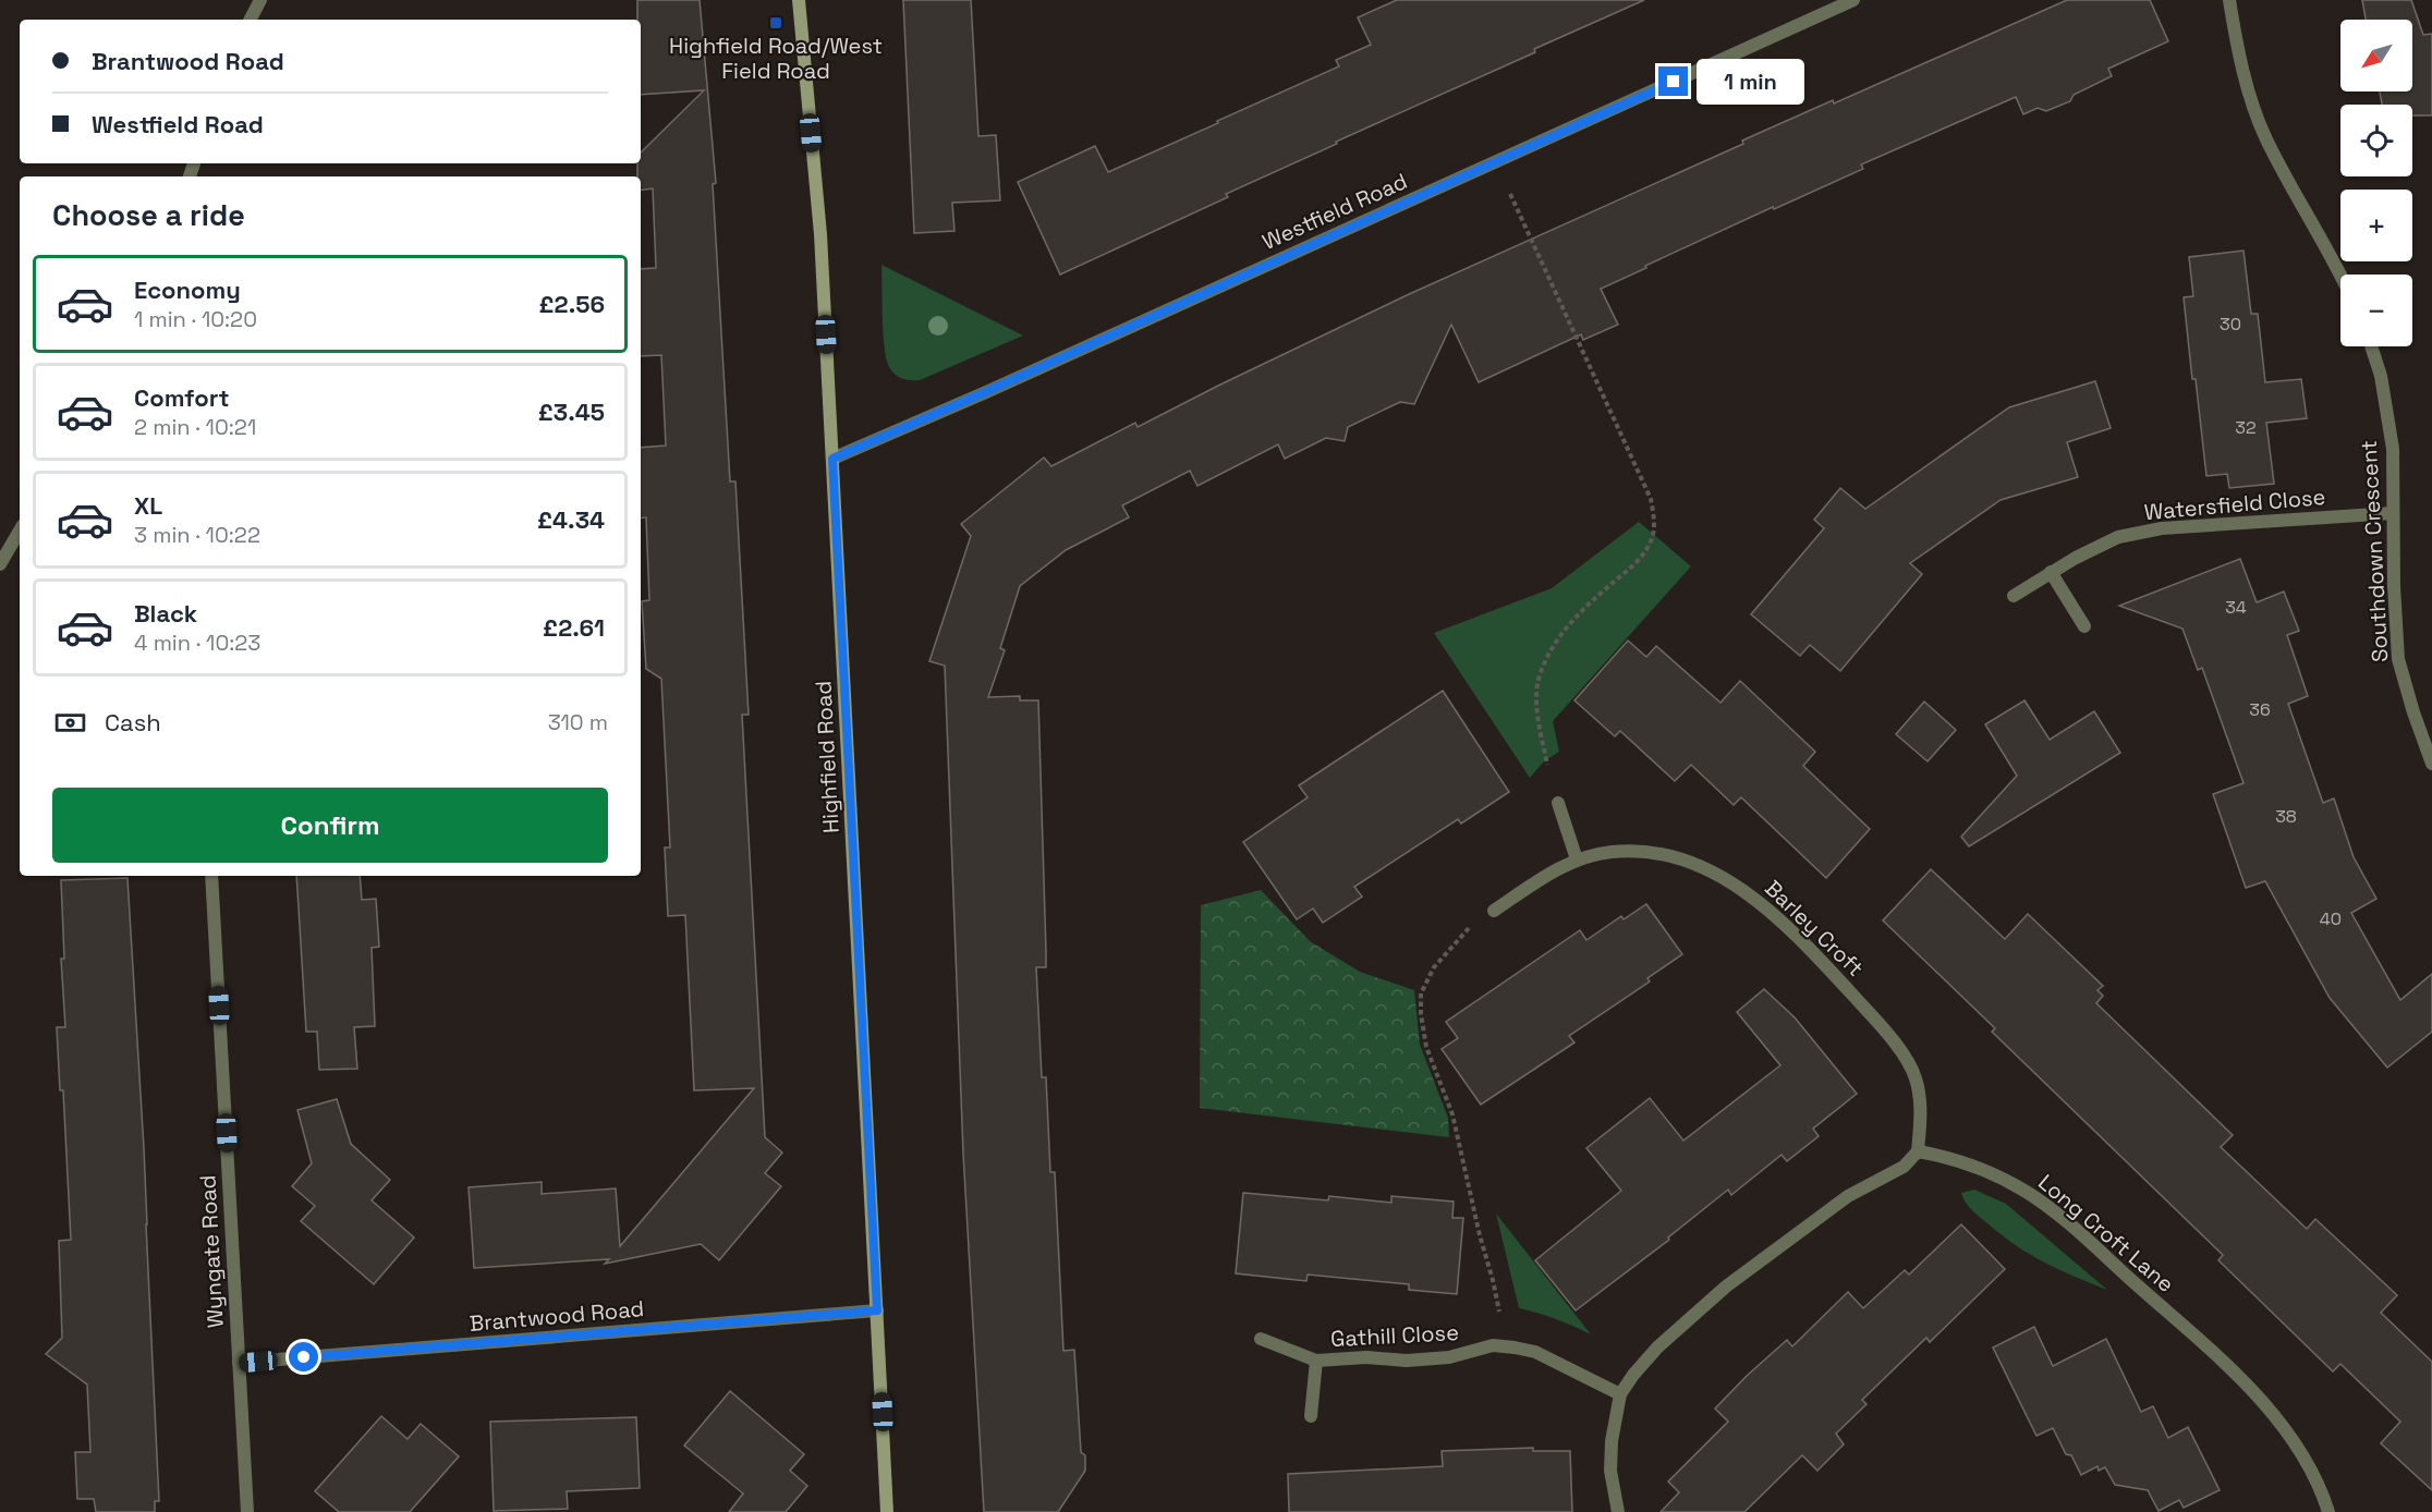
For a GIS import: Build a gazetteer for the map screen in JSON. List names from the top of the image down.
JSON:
{
  "streets": {
    "street": [
      "Westfield Road",
      "Watersfield Close",
      "Southdown Crescent",
      "Highfield Road",
      "Barley Croft",
      "Long Croft Lane",
      "Wyngate Road",
      "Brantwood Road",
      "Gathill Close"
    ]
  },
  "crossings": [
    ["Westfield Road", "Highfield Road"],
    ["Watersfield Close", "Southdown Crescent"],
    ["Highfield Road", "Brantwood Road"],
    ["Barley Croft", "Long Croft Lane"],
    ["Wyngate Road", "Brantwood Road"]
  ],
  "places": {
    "transit": ["Highfield Road/West Field Road"]
  },
  "house_numbers": [
    "30",
    "32",
    "34",
    "36",
    "38",
    "40"
  ],
  "north": "bottom left",
  "page": {
    "map_buttons": ["+", "−"],
    "banner": ["Brantwood Road", "Westfield Road"],
    "bubble": "1 min",
    "heading": "Choose a ride",
    "list": [
      {
        "name": "Economy",
        "note": "1 min · 10:20",
        "value": "£2.56"
      },
      {
        "name": "Comfort",
        "note": "2 min · 10:21",
        "value": "£3.45"
      },
      {
        "name": "XL",
        "note": "3 min · 10:22",
        "value": "£4.34"
      },
      {
        "name": "Black",
        "note": "4 min · 10:23",
        "value": "£2.61"
      }
    ],
    "pay": ["Cash", "310 m"],
    "buttons": "Confirm"
  }
}
